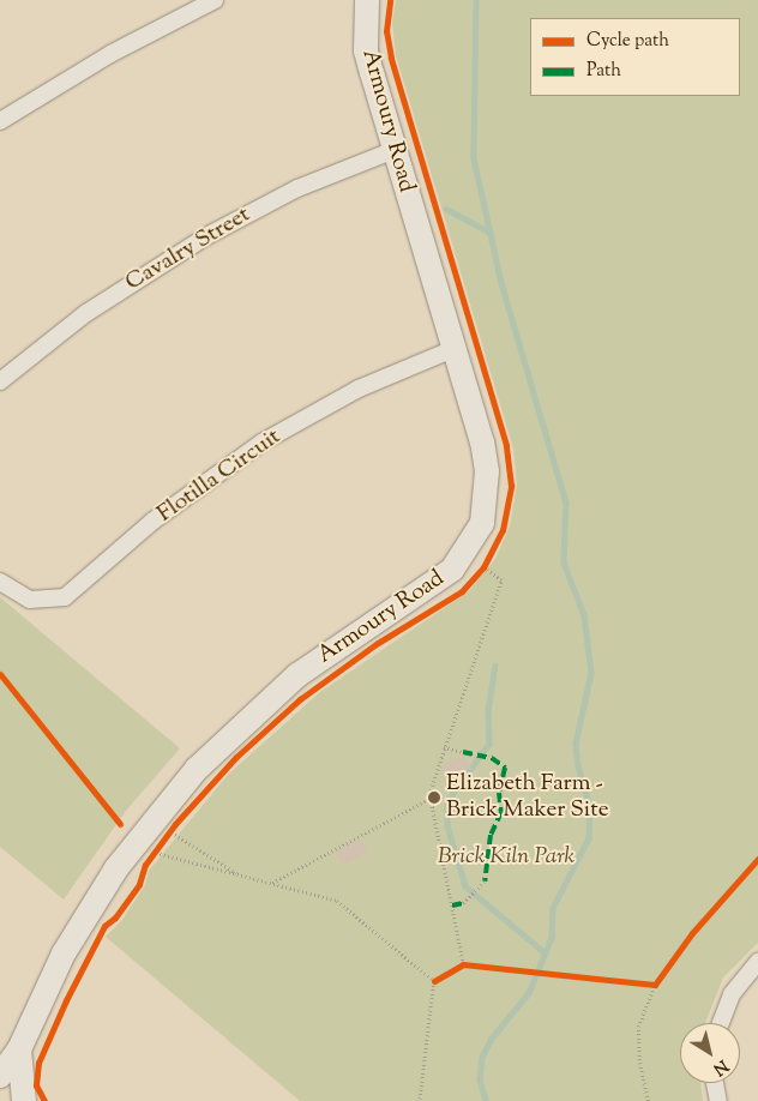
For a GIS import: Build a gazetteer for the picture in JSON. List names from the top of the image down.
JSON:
{
  "streets": {
    "street": ["Armoury Road", "Cavalry Street", "Flotilla Circuit"]
  },
  "crossings": [
    ["Armoury Road", "Cavalry Street"],
    ["Armoury Road", "Flotilla Circuit"]
  ],
  "parks": ["Brick Kiln Park"],
  "places": ["Elizabeth Farm - Brick Maker Site"],
  "legend": ["Cycle path", "Path"],
  "north": "bottom right"
}
